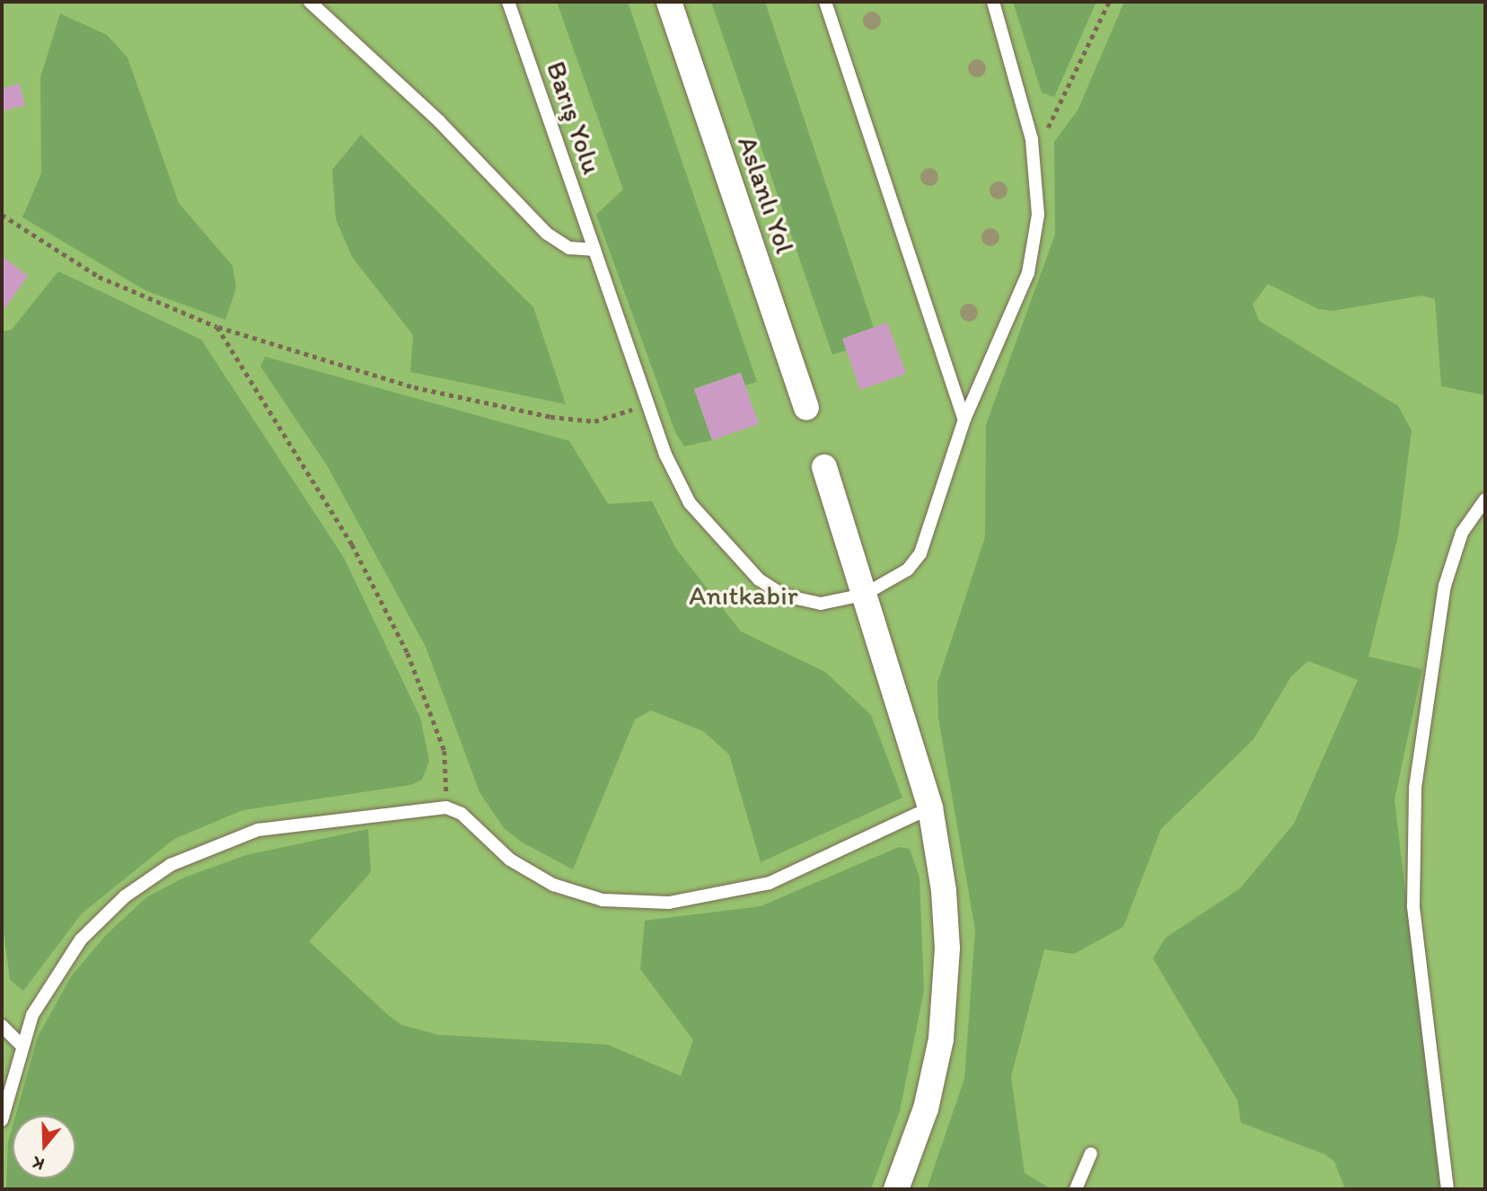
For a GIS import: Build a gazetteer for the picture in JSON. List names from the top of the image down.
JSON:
{
  "streets": {
    "street": ["Aslanlı Yol"],
    "lane": ["Barış Yolu"]
  },
  "parks": ["Anıtkabir"],
  "north": "bottom"
}
